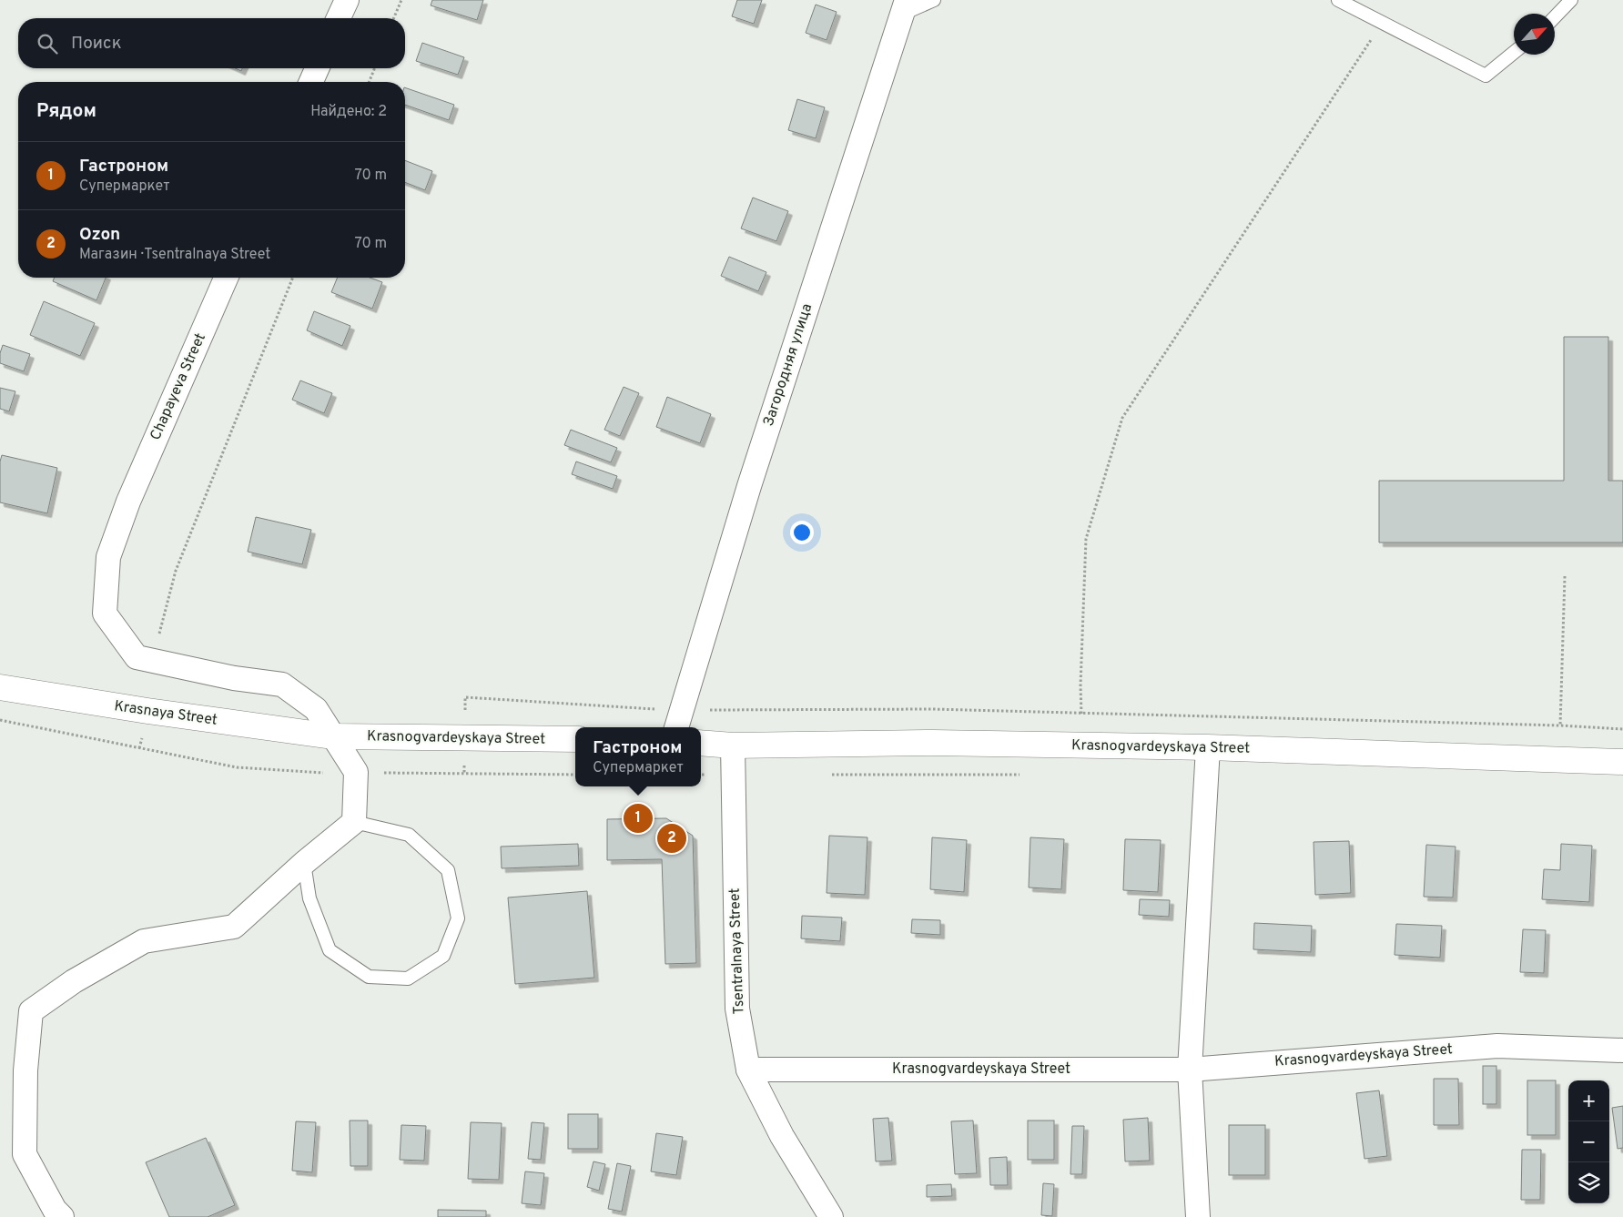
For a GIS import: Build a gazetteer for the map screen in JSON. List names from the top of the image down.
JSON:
{
  "streets": {
    "street": [
      "Загородняя улица",
      "Chapayeva Street",
      "Krasnaya Street",
      "Krasnogvardeyskaya Street",
      "Tsentralnaya Street"
    ]
  },
  "crossings": [
    ["Chapayeva Street", "Krasnaya Street"],
    ["Chapayeva Street", "Krasnogvardeyskaya Street"],
    ["Krasnaya Street", "Krasnogvardeyskaya Street"],
    ["Krasnogvardeyskaya Street", "Tsentralnaya Street"]
  ],
  "north": "top right",
  "page": {
    "search": "Поиск",
    "heading": ["Рядом", "Найдено: 2"],
    "list": [
      {
        "mark": "1",
        "name": "Гастроном",
        "note": "Супермаркет",
        "value": "70 m"
      },
      {
        "mark": "2",
        "name": "Ozon",
        "note": "Магазин · Tsentralnaya Street",
        "value": "70 m"
      }
    ],
    "popup": ["Гастроном", "Супермаркет"],
    "pins": ["1", "2"],
    "map_buttons": ["+", "−"]
  }
}
